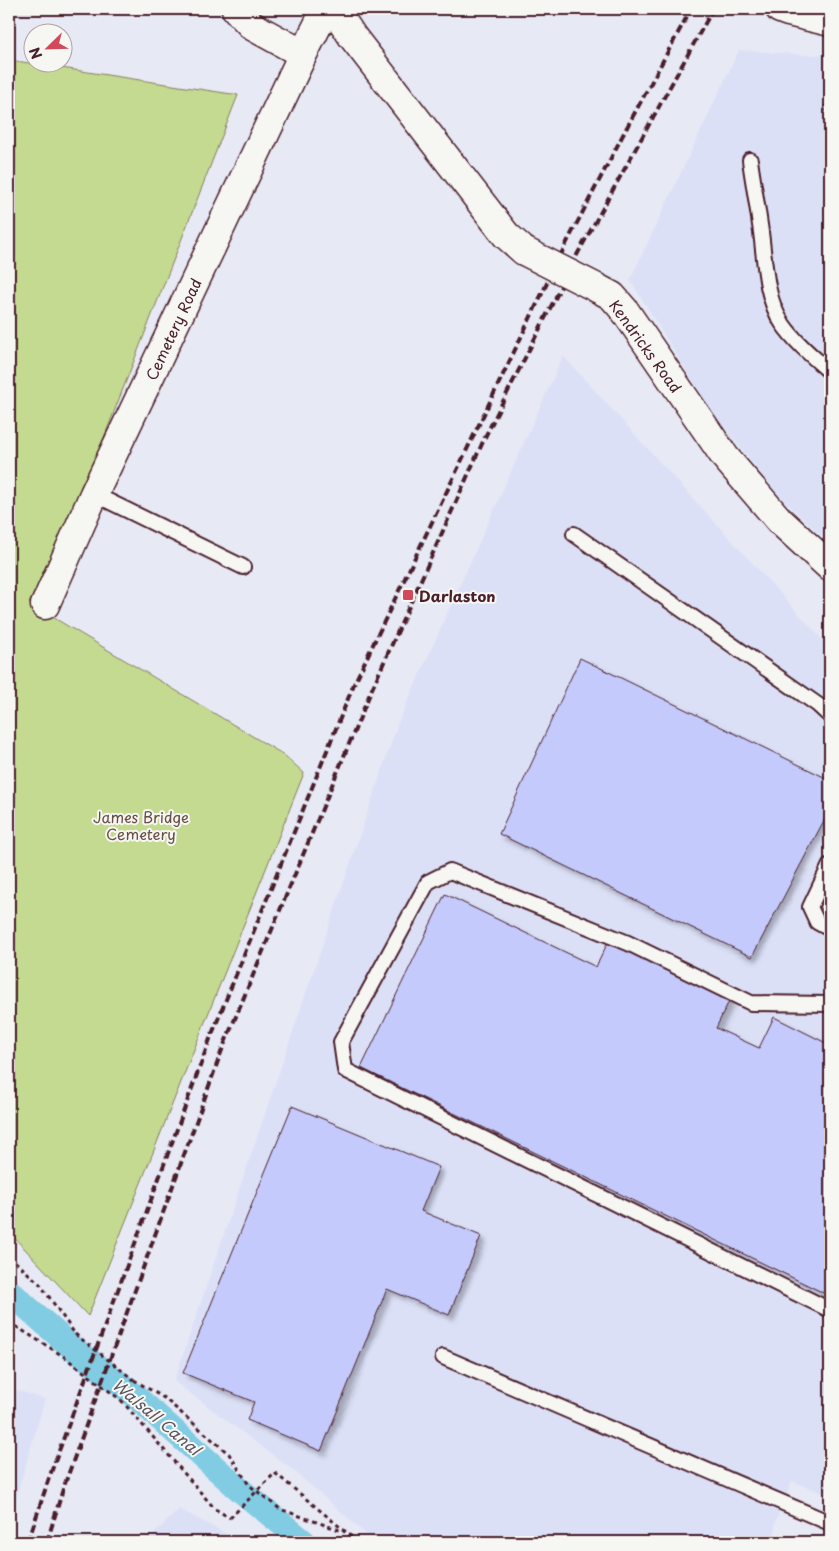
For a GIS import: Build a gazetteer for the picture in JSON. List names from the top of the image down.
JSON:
{
  "streets": {
    "street": ["Cemetery Road", "Kendricks Road"]
  },
  "water": ["Walsall Canal"],
  "parks": ["James Bridge Cemetery"],
  "places": {
    "transit": ["Darlaston"]
  },
  "north": "bottom left"
}
